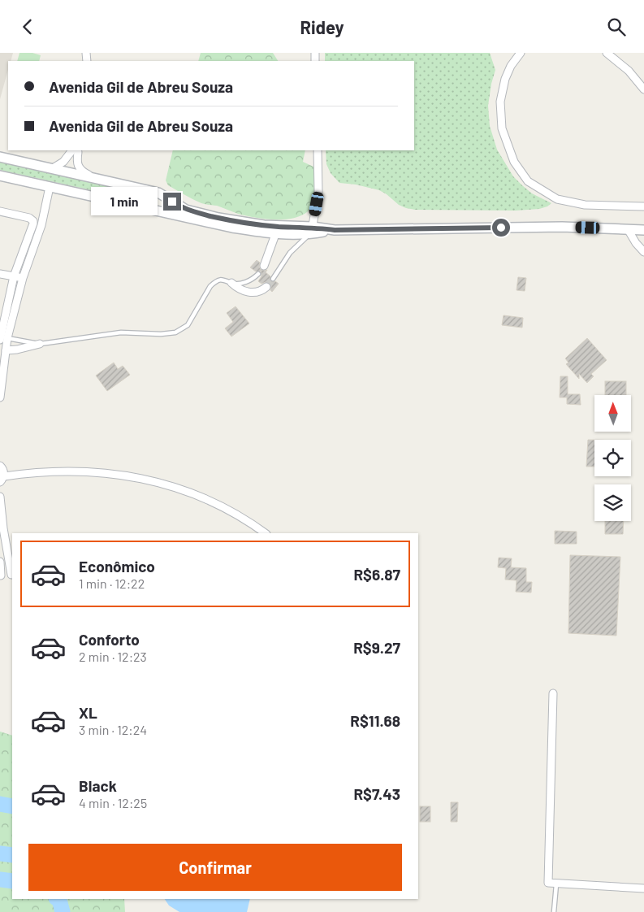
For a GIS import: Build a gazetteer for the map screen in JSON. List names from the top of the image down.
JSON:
{
  "north": "top",
  "page": {
    "header": "Ridey",
    "banner": ["Avenida Gil de Abreu Souza", "Avenida Gil de Abreu Souza"],
    "bubble": "1 min",
    "list": [
      {
        "name": "Econômico",
        "note": "1 min · 12:22",
        "value": "R$6.87"
      },
      {
        "name": "Conforto",
        "note": "2 min · 12:23",
        "value": "R$9.27"
      },
      {
        "name": "XL",
        "note": "3 min · 12:24",
        "value": "R$11.68"
      },
      {
        "name": "Black",
        "note": "4 min · 12:25",
        "value": "R$7.43"
      }
    ],
    "buttons": "Confirmar"
  }
}
